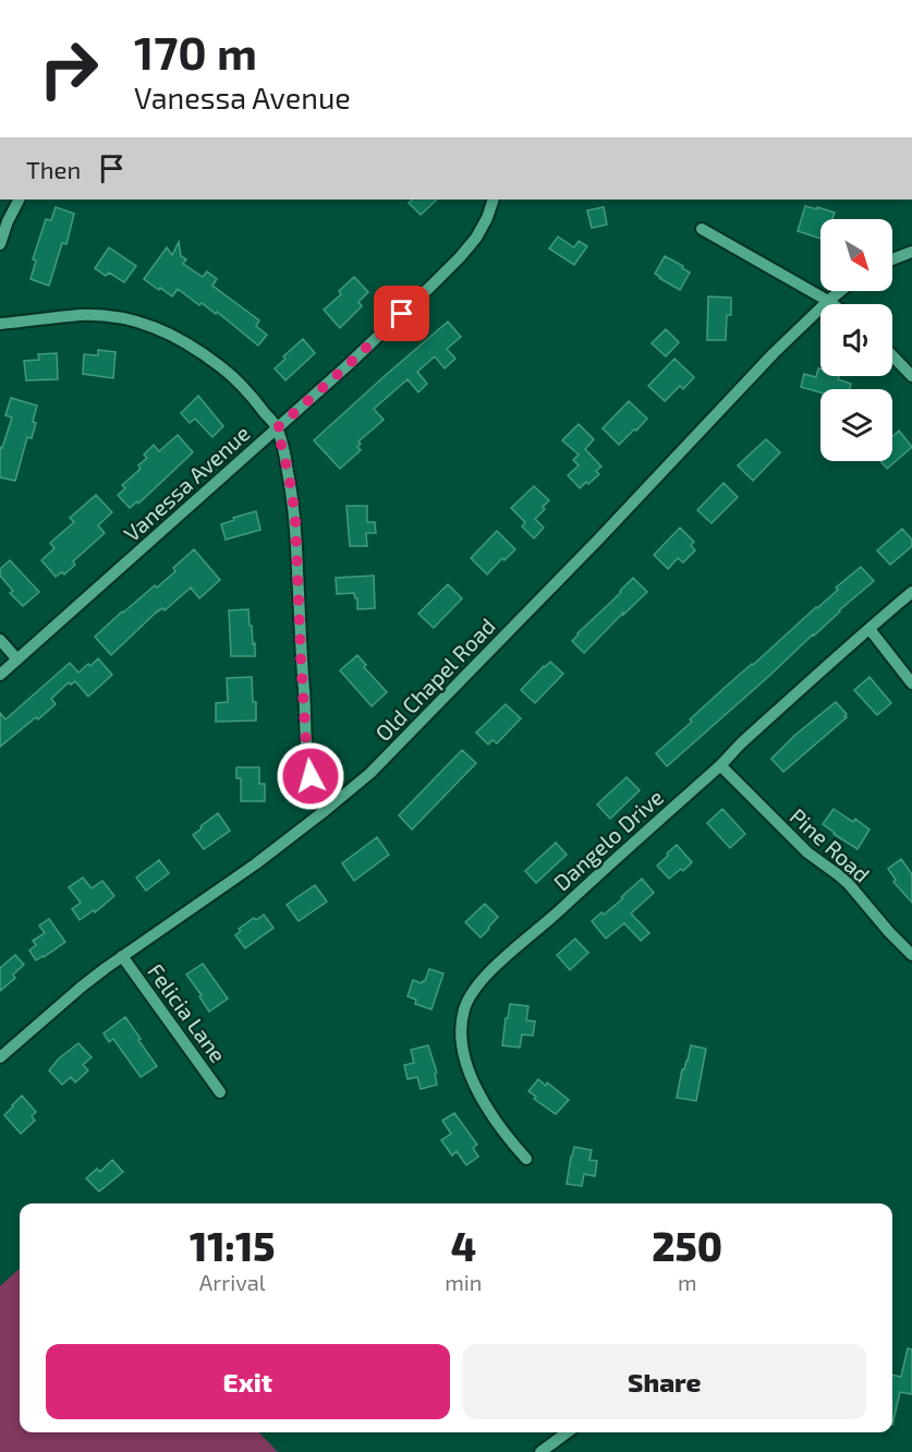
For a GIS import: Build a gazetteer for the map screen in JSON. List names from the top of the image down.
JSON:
{
  "streets": {
    "street": [
      "Vanessa Avenue",
      "Old Chapel Road",
      "Dangelo Drive",
      "Pine Road",
      "Felicia Lane"
    ]
  },
  "crossings": [
    ["Old Chapel Road", "Felicia Lane"],
    ["Dangelo Drive", "Pine Road"]
  ],
  "north": "bottom right",
  "page": {
    "turn": ["170 m", "Vanessa Avenue"],
    "then": "Then",
    "eta": [
      "11:15",
      "Arrival",
      "4",
      "min",
      "250",
      "m"
    ],
    "buttons": ["Exit", "Share"]
  }
}
